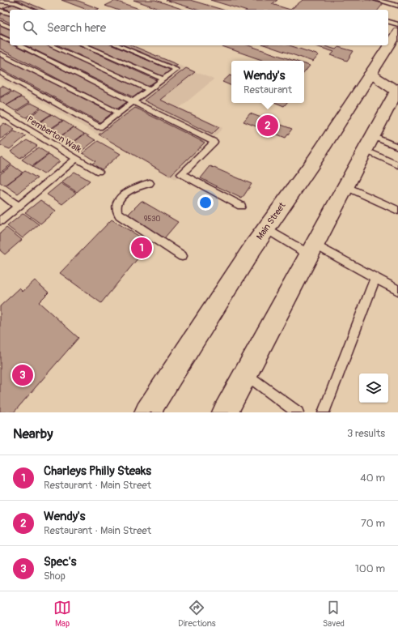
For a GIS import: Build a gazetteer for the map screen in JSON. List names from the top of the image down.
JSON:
{
  "streets": {
    "main road": ["Main Street"],
    "lane": ["Pemberton Walk"]
  },
  "house_numbers": ["9530"],
  "page": {
    "search": "Search here",
    "popup": ["Wendy's", "Restaurant"],
    "pins": ["2", "1", "3"],
    "heading": ["Nearby", "3 results"],
    "list": [
      {
        "mark": "1",
        "name": "Charleys Philly Steaks",
        "note": "Restaurant · Main Street",
        "value": "40 m"
      },
      {
        "mark": "2",
        "name": "Wendy's",
        "note": "Restaurant · Main Street",
        "value": "70 m"
      },
      {
        "mark": "3",
        "name": "Spec's",
        "note": "Shop",
        "value": "100 m"
      }
    ],
    "nav": ["Map", "Directions", "Saved"]
  }
}
